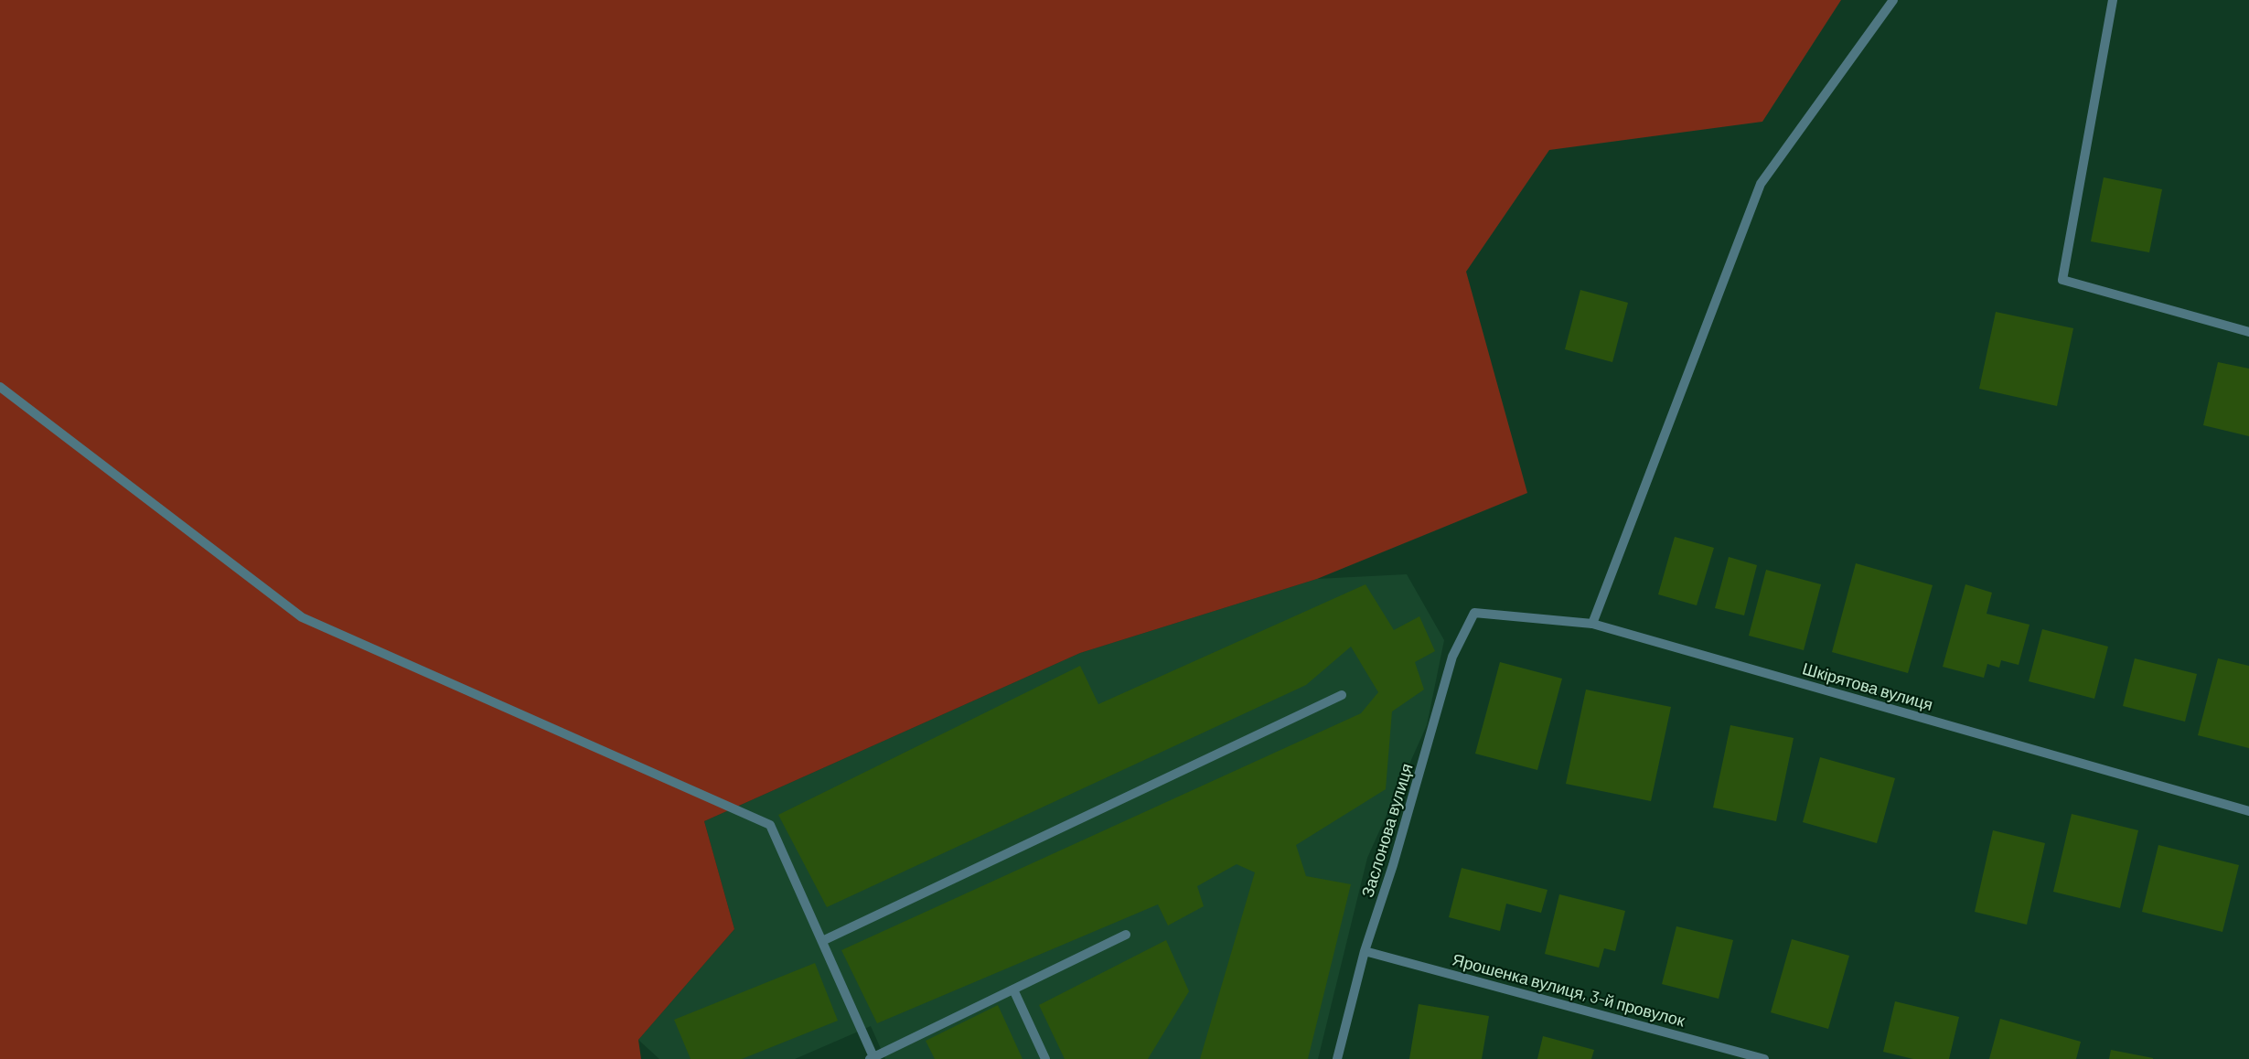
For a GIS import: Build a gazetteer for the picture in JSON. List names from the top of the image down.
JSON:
{
  "streets": {
    "street": ["Шкірятова вулиця", "Заслонова вулиця", "Ярошенка вулиця, 3-й провулок"]
  },
  "crossings": [
    ["Шкірятова вулиця", "Заслонова вулиця"],
    ["Заслонова вулиця", "Ярошенка вулиця, 3-й провулок"]
  ]
}
